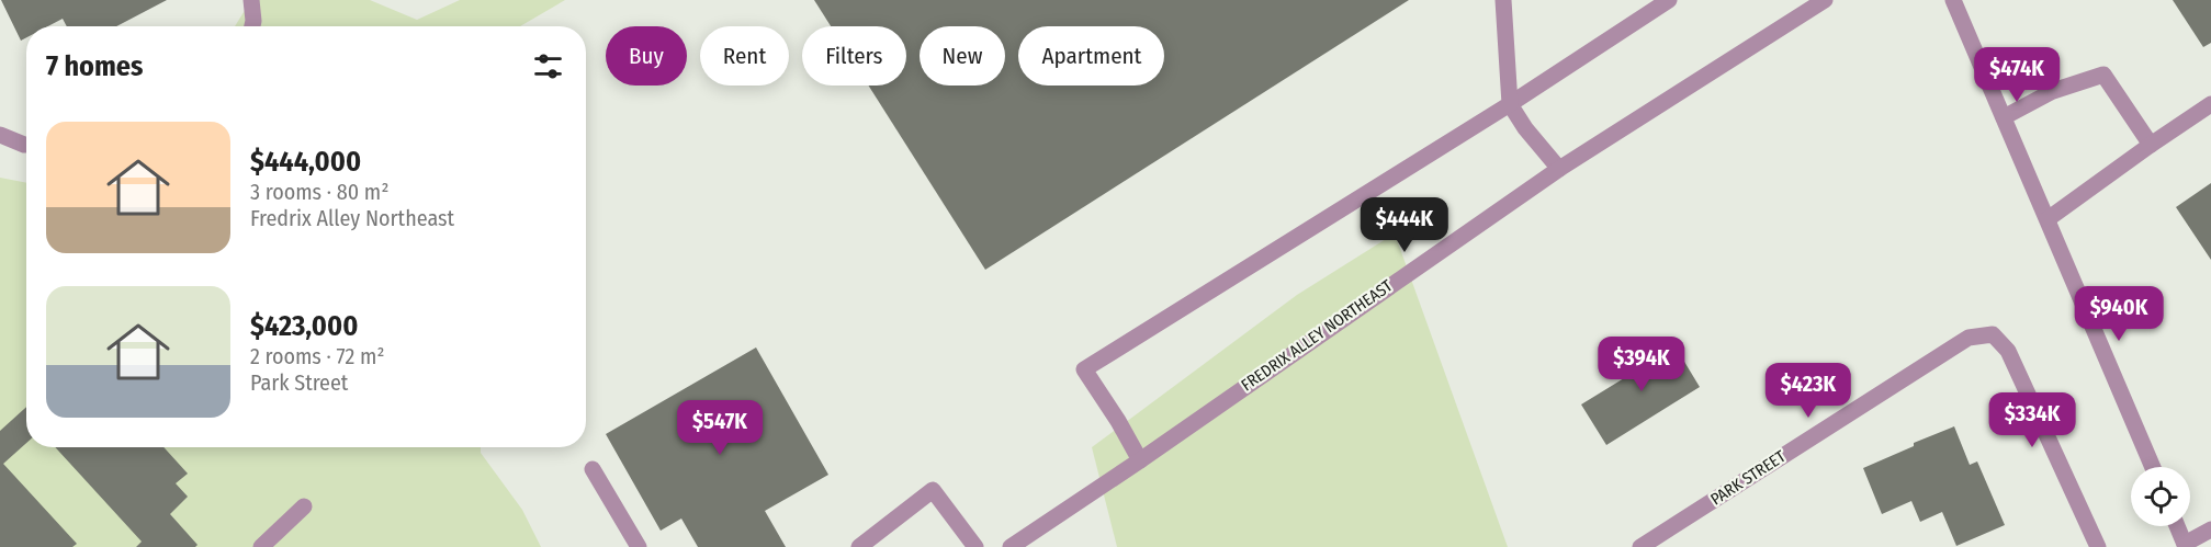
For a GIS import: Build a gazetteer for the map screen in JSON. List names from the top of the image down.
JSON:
{
  "streets": {
    "street": ["FREDRIX ALLEY NORTHEAST", "PARK STREET"]
  },
  "page": {
    "chip": [
      "Buy",
      "Rent",
      "Filters",
      "New",
      "Apartment"
    ],
    "heading": "7 homes",
    "price": [
      "$474K",
      "$444K",
      "$940K",
      "$394K",
      "$423K",
      "$334K",
      "$547K"
    ],
    "list": [
      {
        "name": "$444,000",
        "note": "3 rooms · 80 m² · Fredrix Alley Northeast"
      },
      {
        "name": "$423,000",
        "note": "2 rooms · 72 m² · Park Street"
      }
    ]
  }
}
